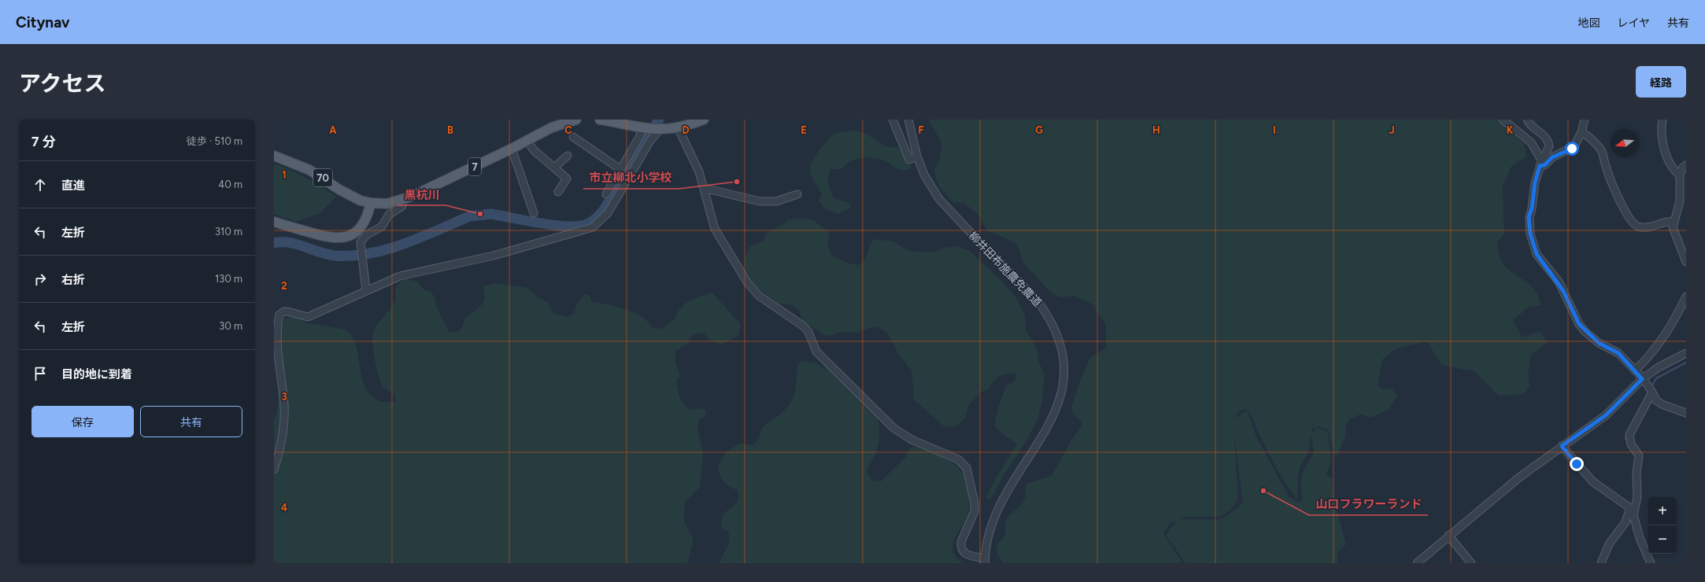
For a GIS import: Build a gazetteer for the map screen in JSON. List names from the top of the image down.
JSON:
{
  "streets": {
    "main road": ["7", "70"],
    "street": ["柳井田布施農免農道"]
  },
  "crossings": [
    ["7", "70"]
  ],
  "places": ["市立柳北小学校", "黒杭川", "山口フラワーランド"],
  "north": "left",
  "page": {
    "header": "Citynav",
    "nav": ["地図", "レイヤ", "共有"],
    "title": "アクセス",
    "buttons": [
      "経路",
      ["保存", "共有"]
    ],
    "heading": ["7 分", "徒歩 · 510 m"],
    "list": [
      ["直進", "40 m"],
      ["左折", "310 m"],
      ["右折", "130 m"],
      ["左折", "30 m"],
      "目的地に到着"
    ],
    "map_buttons": ["+", "−"]
  },
  "grid": {
    "columns": [
      "A",
      "B",
      "C",
      "D",
      "E",
      "F",
      "G",
      "H",
      "I",
      "J",
      "K"
    ],
    "rows": [
      "1",
      "2",
      "3",
      "4"
    ]
  }
}
